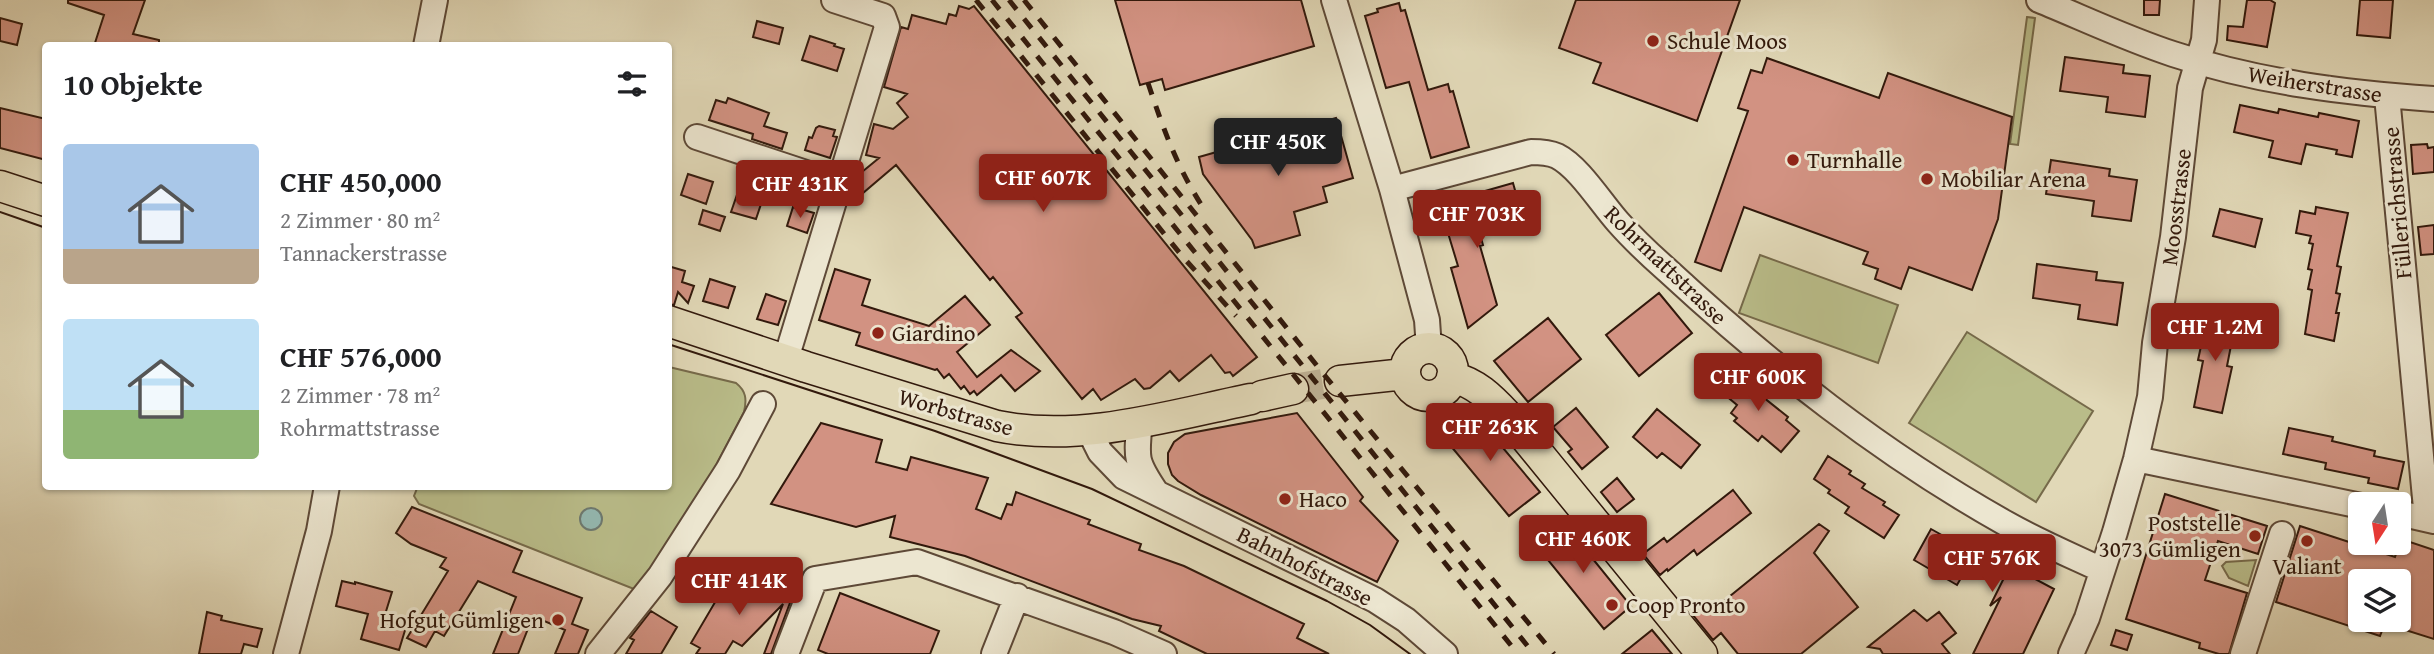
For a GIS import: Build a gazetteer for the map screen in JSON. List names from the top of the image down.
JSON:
{
  "streets": {
    "main road": ["Worbstrasse"],
    "street": [
      "Weiherstrasse",
      "Füllerichstrasse",
      "Moosstrasse",
      "Rohrmattstrasse",
      "Bahnhofstrasse"
    ]
  },
  "crossings": [
    ["Weiherstrasse", "Füllerichstrasse"],
    ["Weiherstrasse", "Moosstrasse"],
    ["Moosstrasse", "Rohrmattstrasse"],
    ["Worbstrasse", "Bahnhofstrasse"]
  ],
  "places": [
    "Schule Moos",
    "Turnhalle",
    "Mobiliar Arena",
    "Giardino",
    "Haco",
    "Poststelle 3073 Gümligen",
    "Valiant",
    "Coop Pronto",
    "Hofgut Gümligen"
  ],
  "north": "bottom",
  "page": {
    "heading": "10 Objekte",
    "price": [
      "CHF 450K",
      "CHF 607K",
      "CHF 431K",
      "CHF 703K",
      "CHF 1.2M",
      "CHF 600K",
      "CHF 263K",
      "CHF 460K",
      "CHF 576K",
      "CHF 414K"
    ],
    "list": [
      {
        "name": "CHF 450,000",
        "note": "2 Zimmer · 80 m² · Tannackerstrasse"
      },
      {
        "name": "CHF 576,000",
        "note": "2 Zimmer · 78 m² · Rohrmattstrasse"
      }
    ]
  }
}
